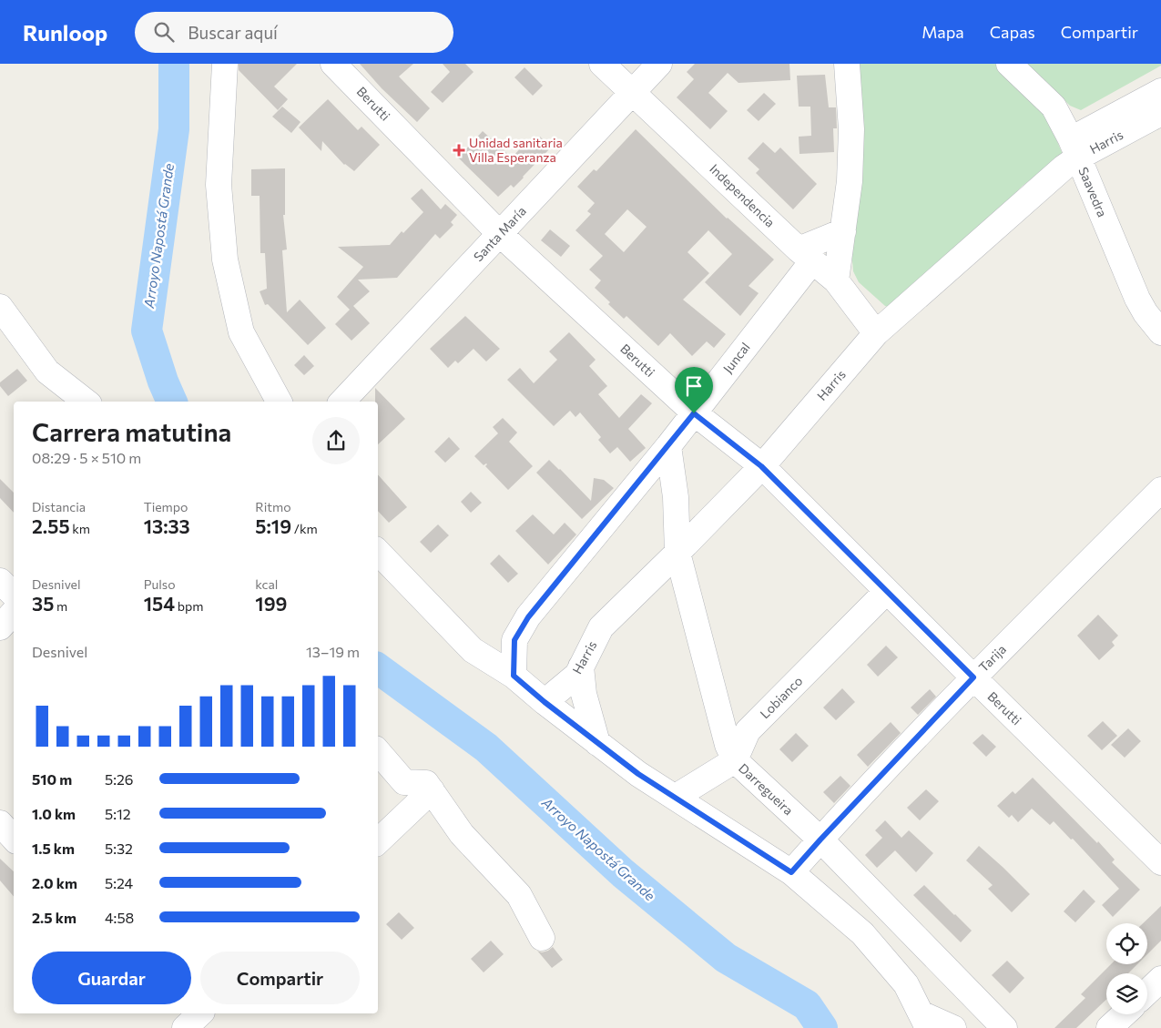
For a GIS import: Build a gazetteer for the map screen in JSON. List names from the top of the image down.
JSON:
{
  "streets": {
    "street": [
      "Berutti",
      "Harris",
      "Saavedra",
      "Independencia",
      "Santa María",
      "Juncal",
      "Tarija",
      "Lobianco",
      "Darregueira"
    ]
  },
  "crossings": [
    ["Berutti", "Harris"],
    ["Berutti", "Santa María"],
    ["Berutti", "Juncal"],
    ["Berutti", "Tarija"],
    ["Berutti", "Lobianco"],
    ["Harris", "Saavedra"],
    ["Harris", "Independencia"],
    ["Harris", "Darregueira"],
    ["Independencia", "Santa María"],
    ["Independencia", "Juncal"],
    ["Juncal", "Darregueira"],
    ["Tarija", "Darregueira"],
    ["Lobianco", "Darregueira"]
  ],
  "water": ["Arroyo Napostá Grande"],
  "places": {
    "health": ["Unidad sanitaria Villa Esperanza"]
  },
  "page": {
    "header": "Runloop",
    "search": "Buscar aquí",
    "nav": ["Mapa", "Capas", "Compartir"],
    "heading": ["Carrera matutina", "08:29 · 5 × 510 m"],
    "stats": [
      ["Distancia", "2.55 km"],
      ["Tiempo", "13:33"],
      ["Ritmo", "5:19 /km"],
      ["Desnivel", "35 m"],
      ["Pulso", "154 bpm"],
      ["kcal", "199"]
    ],
    "chart": ["Desnivel", "13–19 m"],
    "list": [
      {
        "name": "510 m",
        "note": "5:26"
      },
      {
        "name": "1.0 km",
        "note": "5:12"
      },
      {
        "name": "1.5 km",
        "note": "5:32"
      },
      {
        "name": "2.0 km",
        "note": "5:24"
      },
      {
        "name": "2.5 km",
        "note": "4:58"
      }
    ],
    "buttons": ["Guardar", "Compartir"]
  }
}
